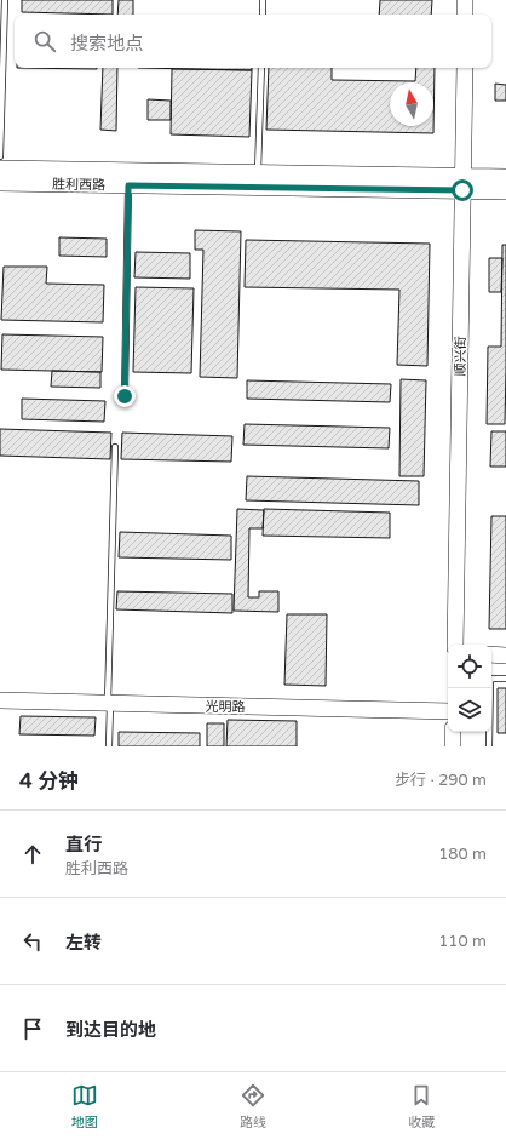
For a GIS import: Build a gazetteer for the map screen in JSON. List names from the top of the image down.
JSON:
{
  "streets": {
    "street": ["胜利西路", "顺兴街", "光明路"]
  },
  "crossings": [
    ["胜利西路", "顺兴街"]
  ],
  "north": "top",
  "page": {
    "search": "搜索地点",
    "heading": ["4 分钟", "步行 · 290 m"],
    "list": [
      ["直行", "胜利西路", "180 m"],
      ["左转", "110 m"],
      "到达目的地"
    ],
    "nav": ["地图", "路线", "收藏"]
  }
}
